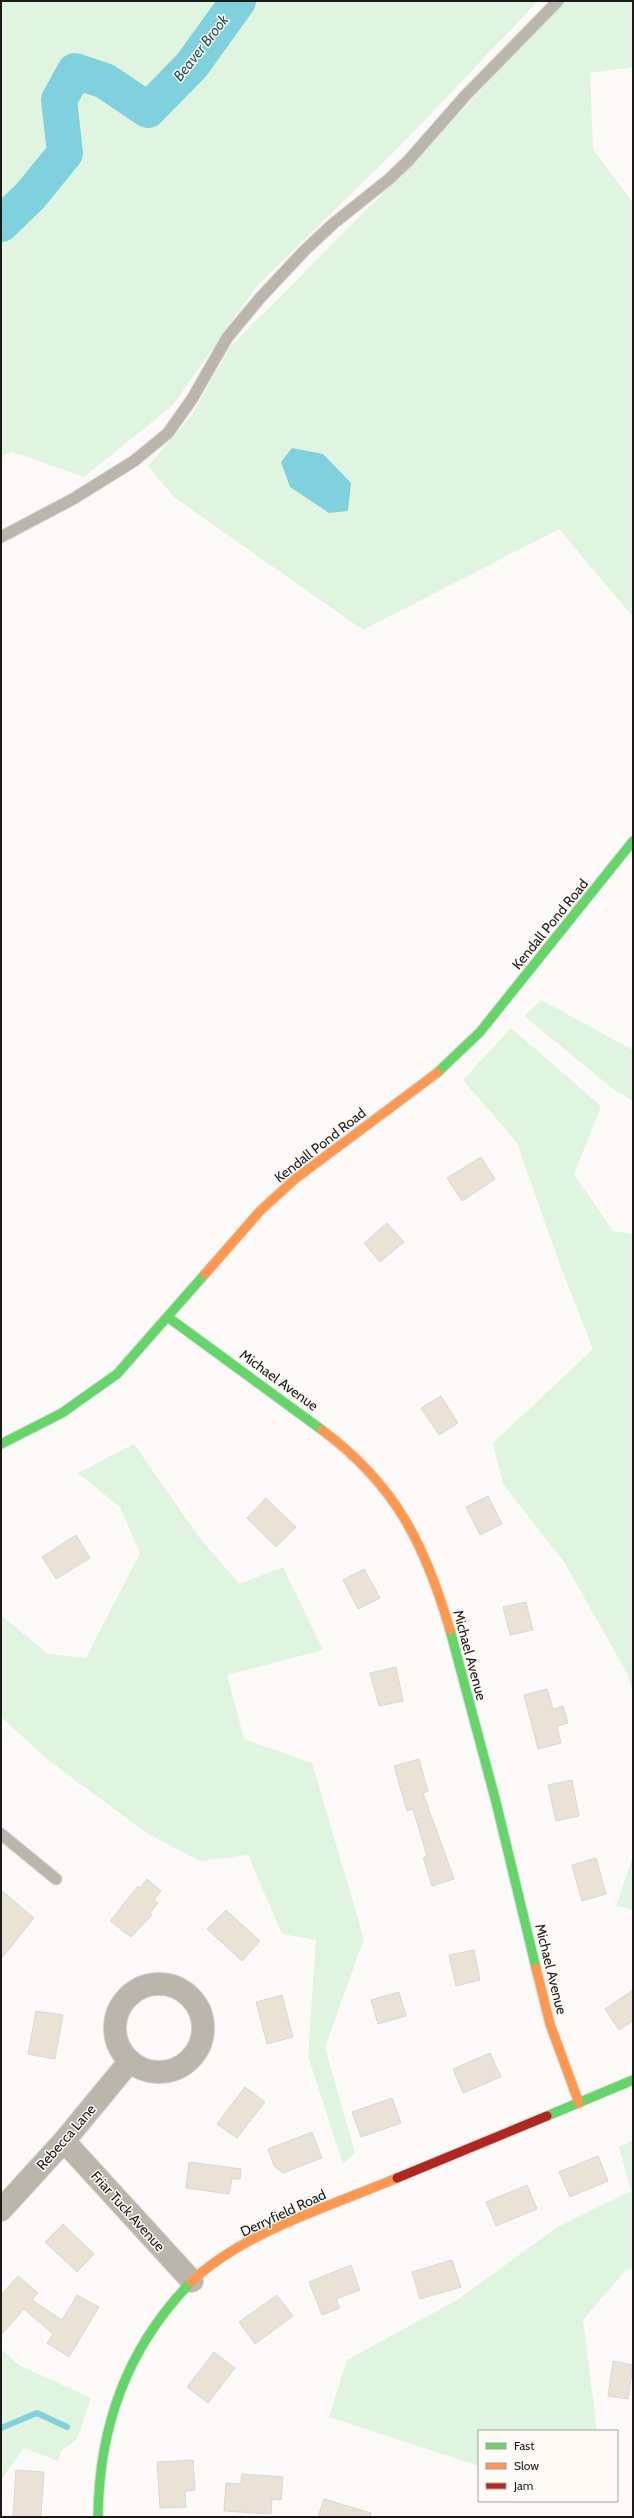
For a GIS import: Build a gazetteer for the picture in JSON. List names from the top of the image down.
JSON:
{
  "streets": {
    "street": [
      "Kendall Pond Road",
      "Michael Avenue",
      "Rebecca Lane",
      "Friar Tuck Avenue",
      "Derryfield Road"
    ]
  },
  "crossings": [
    ["Kendall Pond Road", "Michael Avenue"],
    ["Michael Avenue", "Derryfield Road"],
    ["Rebecca Lane", "Friar Tuck Avenue"],
    ["Friar Tuck Avenue", "Derryfield Road"]
  ],
  "water": ["Beaver Brook"],
  "legend": ["Fast", "Slow", "Jam"]
}
